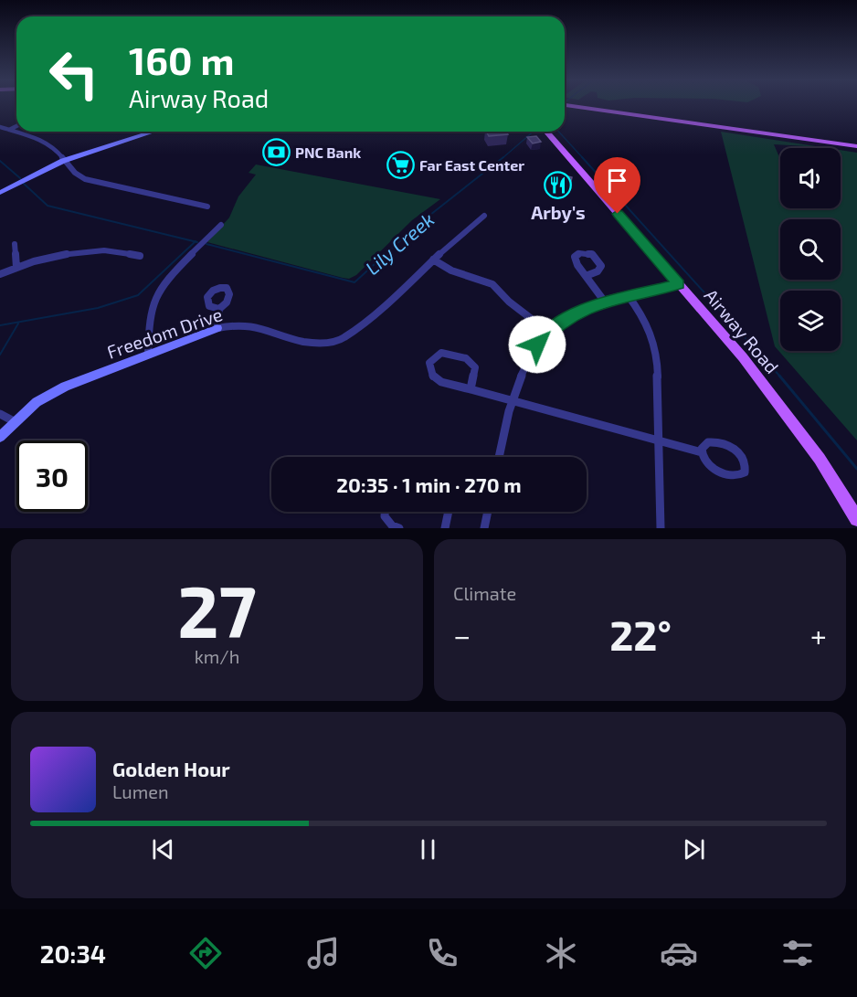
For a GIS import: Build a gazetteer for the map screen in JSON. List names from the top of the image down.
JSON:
{
  "streets": {
    "main road": ["Airway Road"],
    "street": ["Freedom Drive"]
  },
  "water": ["Lily Creek"],
  "places": {
    "bank": ["PNC Bank"],
    "supermarket": ["Far East Center"],
    "restaurant": ["Arby's"]
  },
  "page": {
    "turn": ["160 m", "Airway Road"],
    "limit": "30",
    "trip": "20:35 · 1 min · 270 m",
    "tile": [
      ["27", "km/h"],
      "Climate"
    ],
    "heat": ["−", "22°", "+"],
    "song": ["Golden Hour", "Lumen"],
    "tabs": "20:34"
  }
}
